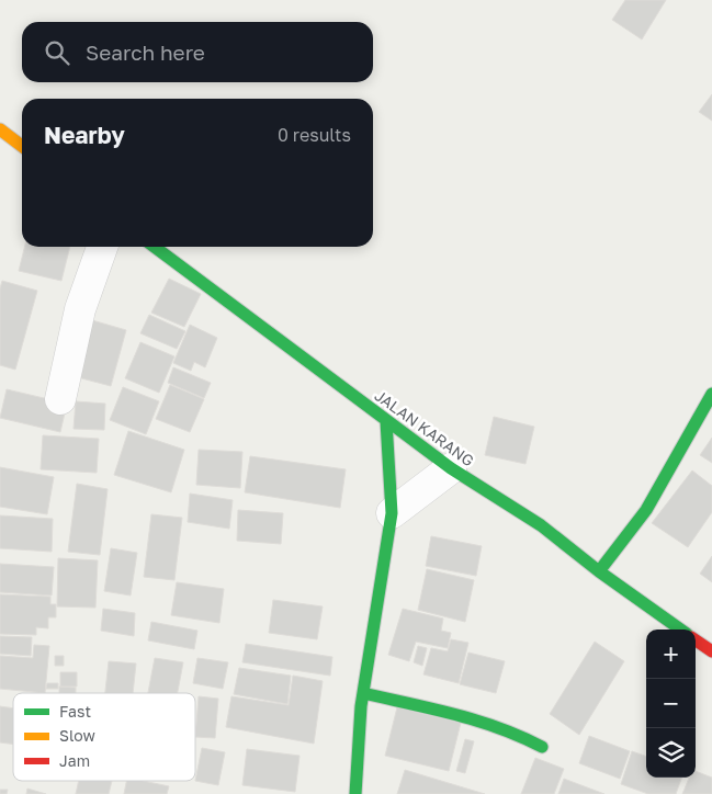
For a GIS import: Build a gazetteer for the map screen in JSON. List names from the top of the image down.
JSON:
{
  "streets": {
    "street": ["JALAN KARANG"]
  },
  "legend": ["Fast", "Slow", "Jam"],
  "page": {
    "search": "Search here",
    "heading": ["Nearby", "0 results"],
    "map_buttons": ["+", "−"]
  }
}
